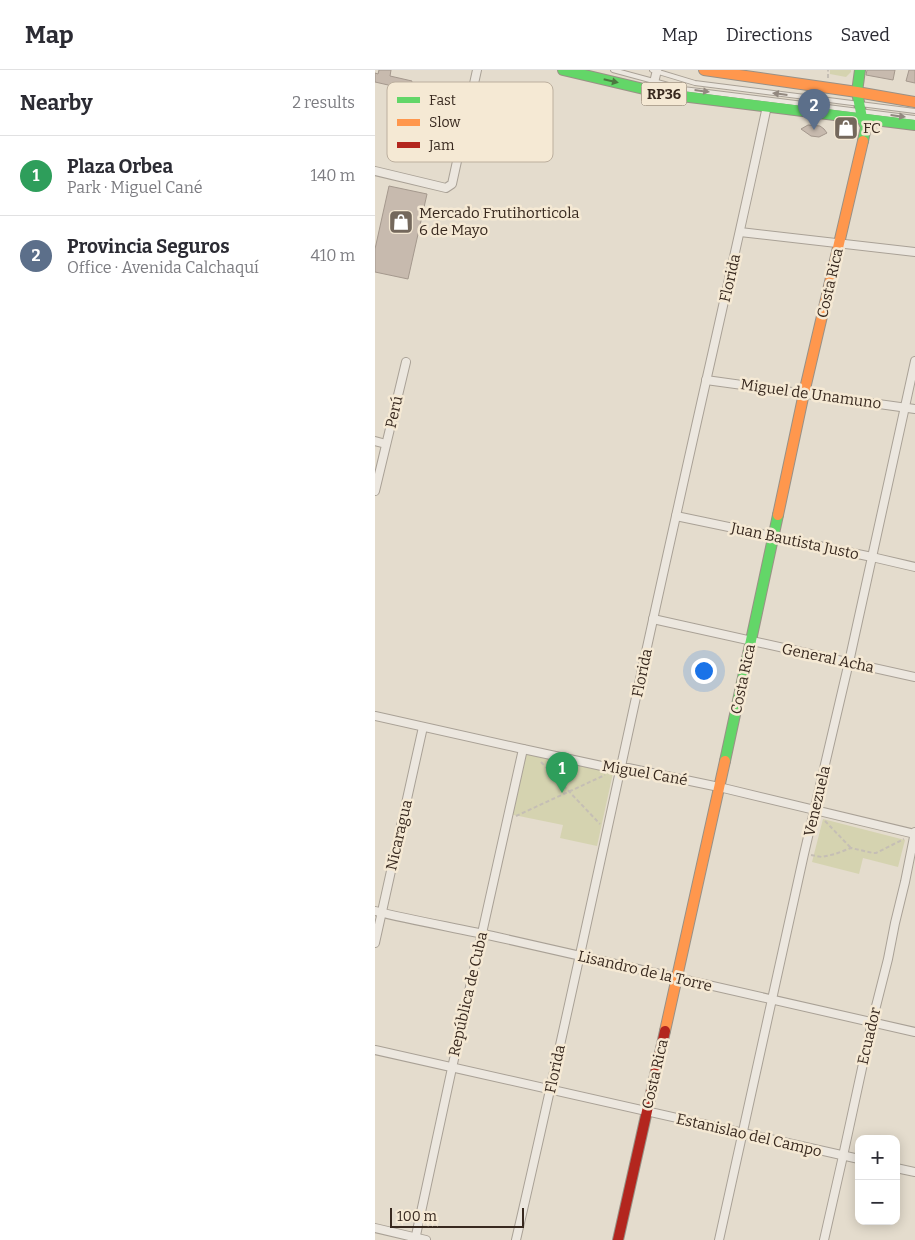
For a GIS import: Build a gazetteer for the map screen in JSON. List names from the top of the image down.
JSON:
{
  "streets": {
    "street": [
      "RP36",
      "Florida",
      "Costa Rica",
      "Miguel de Unamuno",
      "Perú",
      "Juan Bautista Justo",
      "General Acha",
      "Miguel Cané",
      "Venezuela",
      "Nicaragua",
      "Lisandro de la Torre",
      "República de Cuba",
      "Ecuador",
      "Estanislao del Campo"
    ]
  },
  "crossings": [
    ["RP36", "Florida"],
    ["RP36", "Costa Rica"],
    ["Florida", "Miguel de Unamuno"],
    ["Florida", "Juan Bautista Justo"],
    ["Florida", "General Acha"],
    ["Florida", "Miguel Cané"],
    ["Florida", "Lisandro de la Torre"],
    ["Florida", "Estanislao del Campo"],
    ["Costa Rica", "Miguel de Unamuno"],
    ["Costa Rica", "Juan Bautista Justo"],
    ["Costa Rica", "General Acha"],
    ["Costa Rica", "Miguel Cané"],
    ["Costa Rica", "Lisandro de la Torre"],
    ["Costa Rica", "Estanislao del Campo"],
    ["Miguel de Unamuno", "Venezuela"],
    ["Juan Bautista Justo", "Venezuela"],
    ["General Acha", "Venezuela"],
    ["Miguel Cané", "Venezuela"],
    ["Miguel Cané", "Nicaragua"],
    ["Miguel Cané", "República de Cuba"],
    ["Miguel Cané", "Ecuador"],
    ["Venezuela", "Lisandro de la Torre"],
    ["Venezuela", "Estanislao del Campo"],
    ["Nicaragua", "Lisandro de la Torre"],
    ["Lisandro de la Torre", "República de Cuba"],
    ["Lisandro de la Torre", "Ecuador"],
    ["República de Cuba", "Estanislao del Campo"],
    ["Ecuador", "Estanislao del Campo"]
  ],
  "places": {
    "shop": ["FC", "Mercado Frutihorticola 6 de Mayo"]
  },
  "legend": ["Fast", "Slow", "Jam"],
  "scale_bar": "100 m",
  "page": {
    "header": "Map",
    "nav": ["Map", "Directions", "Saved"],
    "heading": ["Nearby", "2 results"],
    "pins": ["2", "1"],
    "list": [
      {
        "mark": "1",
        "name": "Plaza Orbea",
        "note": "Park · Miguel Cané",
        "value": "140 m"
      },
      {
        "mark": "2",
        "name": "Provincia Seguros",
        "note": "Office · Avenida Calchaquí",
        "value": "410 m"
      }
    ],
    "map_buttons": ["+", "−"],
    "scale": "100 m"
  }
}
